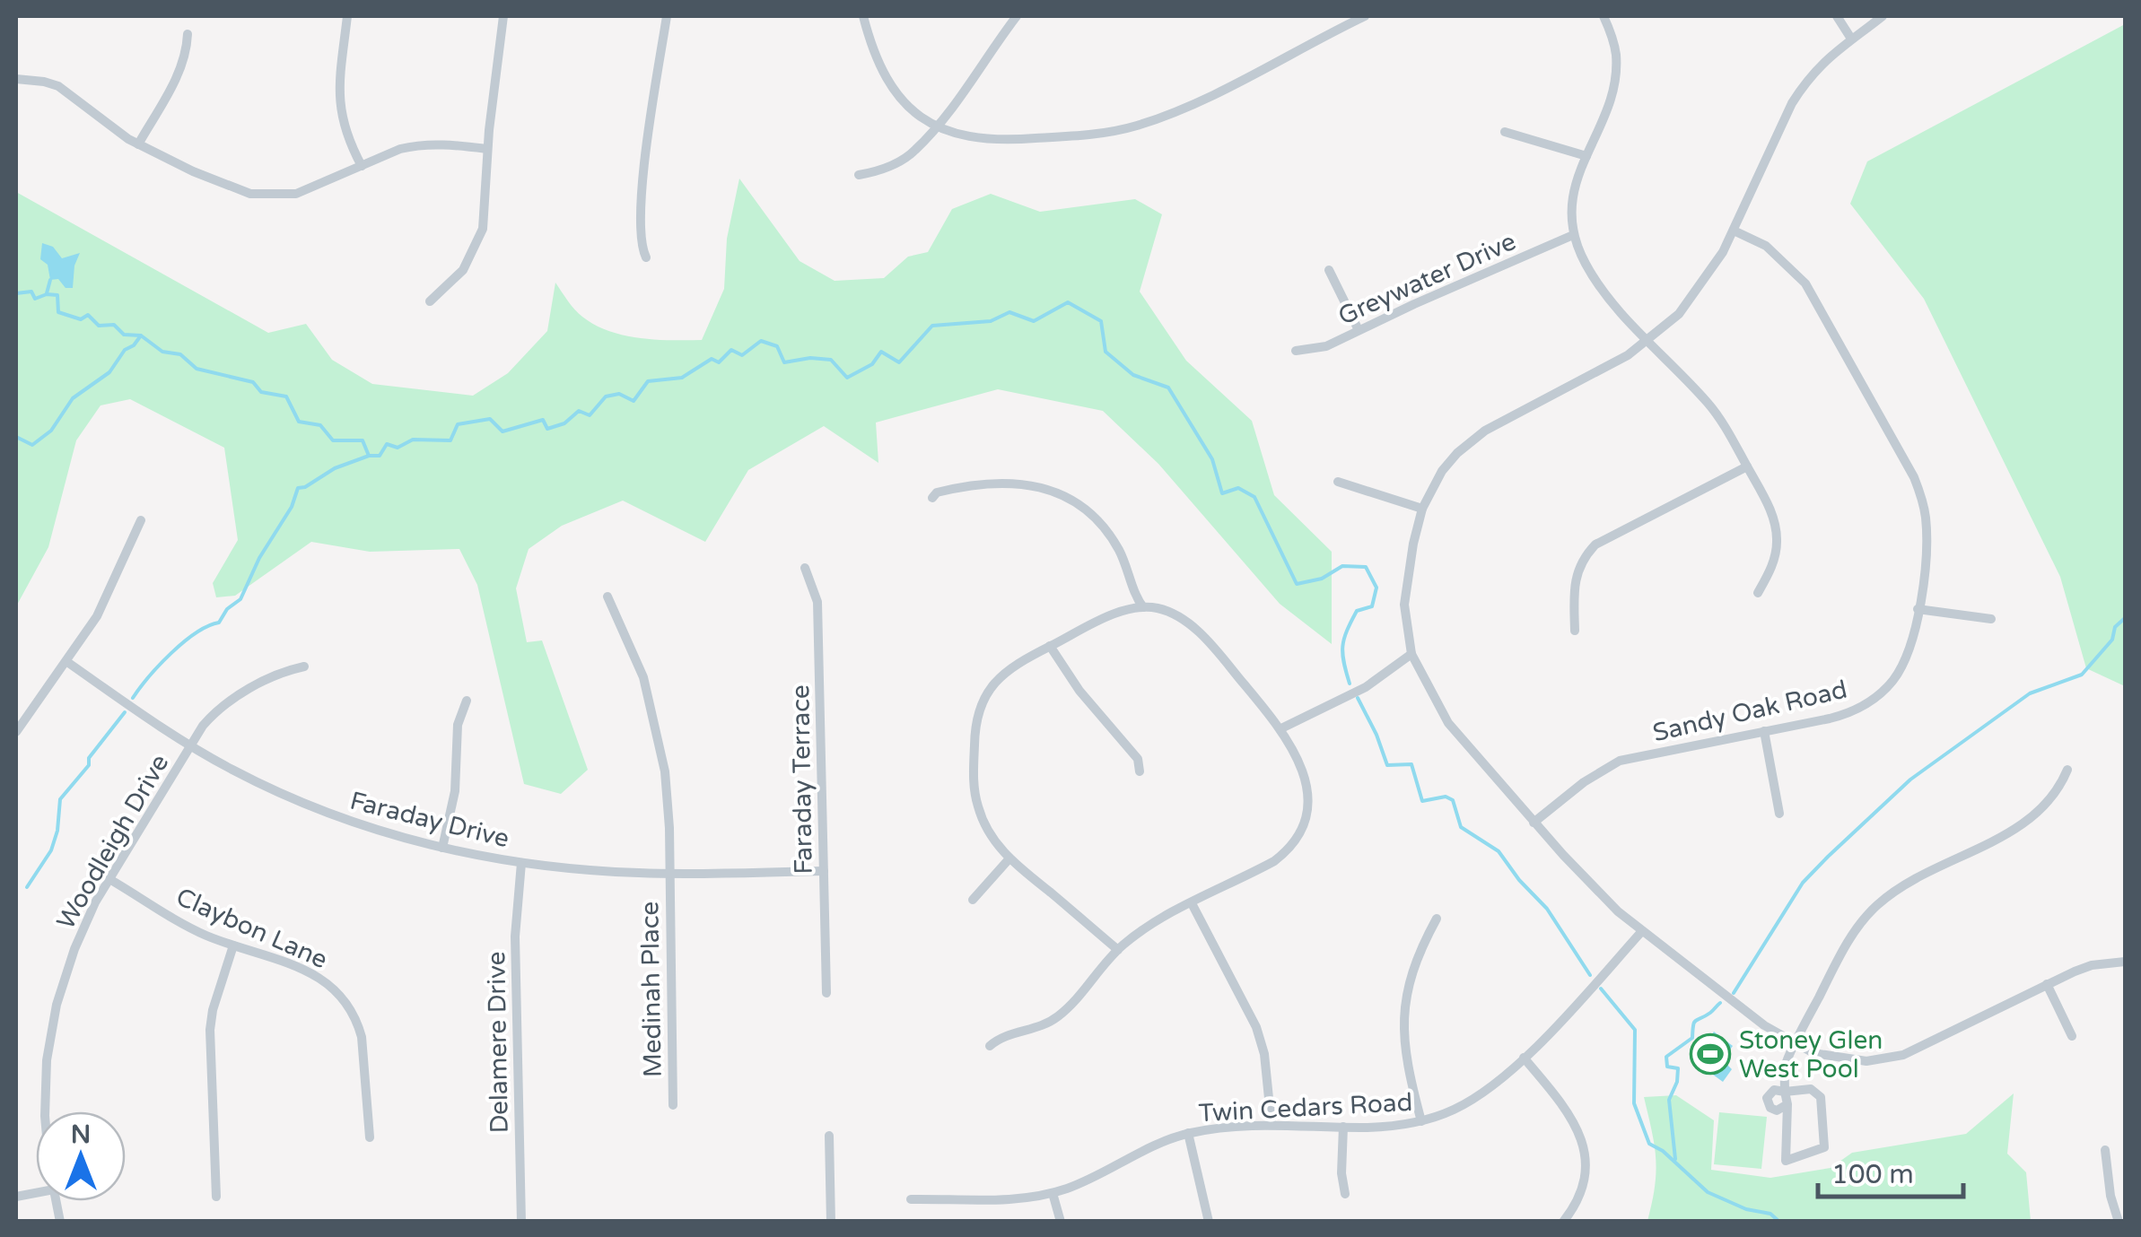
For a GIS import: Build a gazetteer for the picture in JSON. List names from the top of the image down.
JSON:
{
  "streets": {
    "street": [
      "Greywater Drive",
      "Sandy Oak Road",
      "Faraday Terrace",
      "Faraday Drive",
      "Woodleigh Drive",
      "Claybon Lane",
      "Medinah Place",
      "Delamere Drive",
      "Twin Cedars Road"
    ]
  },
  "crossings": [
    ["Faraday Terrace", "Faraday Drive"],
    ["Faraday Drive", "Woodleigh Drive"],
    ["Faraday Drive", "Medinah Place"],
    ["Faraday Drive", "Delamere Drive"],
    ["Woodleigh Drive", "Claybon Lane"]
  ],
  "places": {
    "sports": ["Stoney Glen West Pool"]
  },
  "scale_bar": "100 m",
  "north": "top"
}
